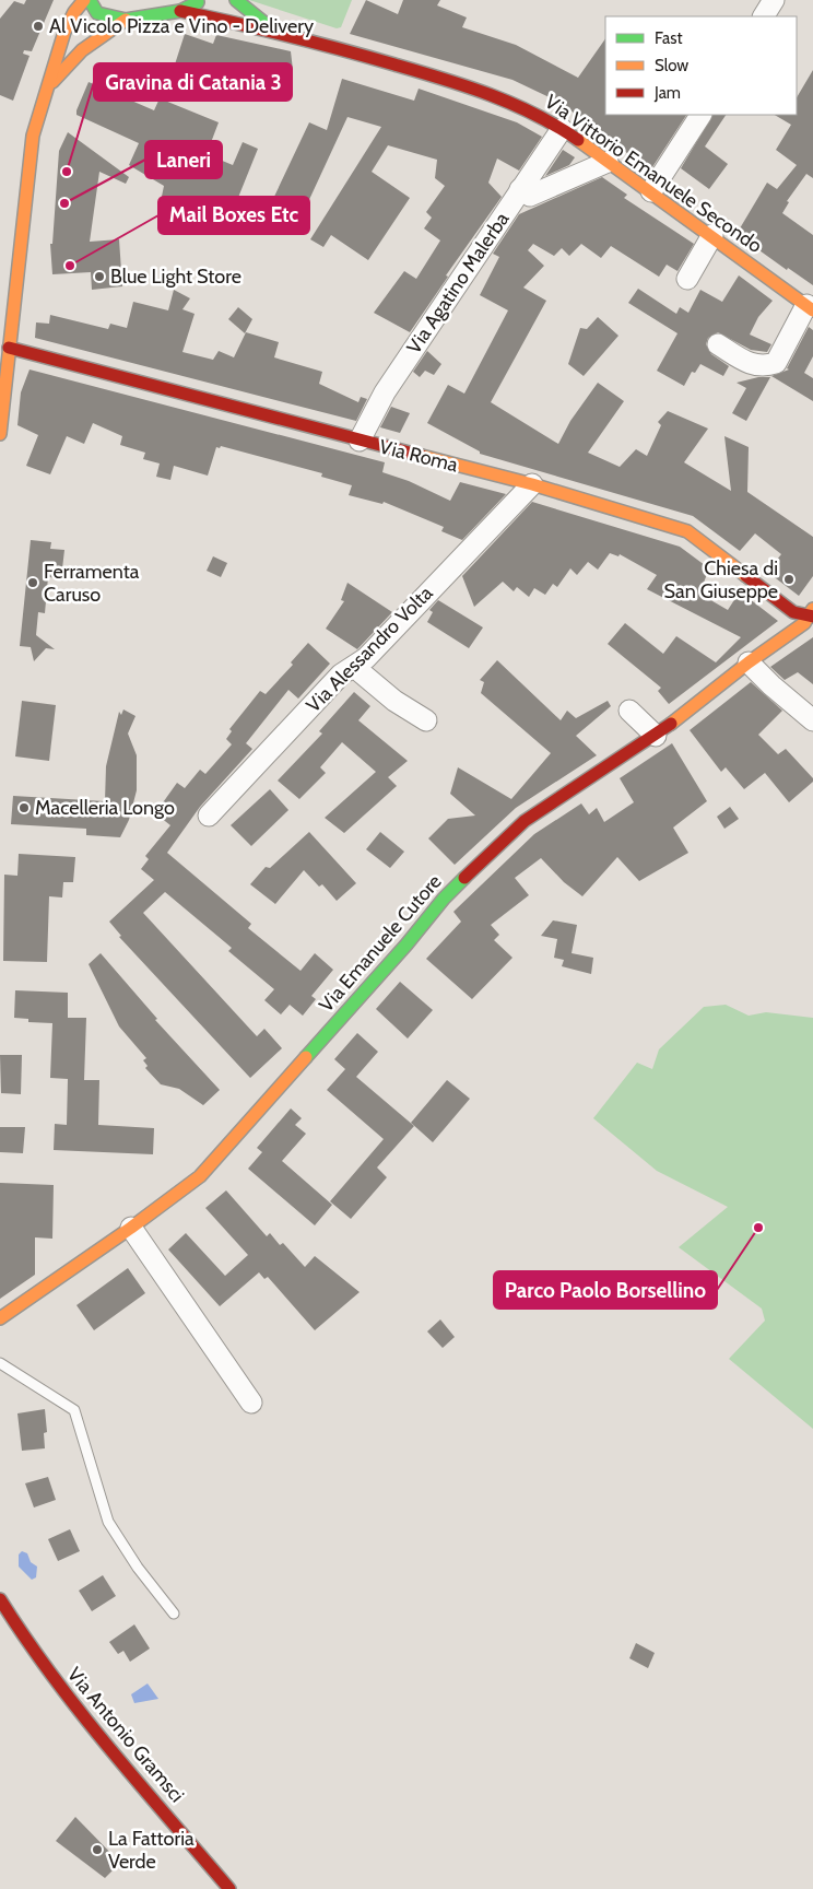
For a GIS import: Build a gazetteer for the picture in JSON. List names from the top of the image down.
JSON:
{
  "streets": {
    "main road": [
      "Via Vittorio Emanuele Secondo",
      "Via Roma",
      "Via Emanuele Cutore",
      "Via Antonio Gramsci"
    ],
    "street": ["Via Agatino Malerba", "Via Alessandro Volta"]
  },
  "crossings": [
    ["Via Vittorio Emanuele Secondo", "Via Agatino Malerba"],
    ["Via Agatino Malerba", "Via Roma"],
    ["Via Roma", "Via Alessandro Volta"],
    ["Via Roma", "Via Emanuele Cutore"]
  ],
  "places": [
    "Al Vicolo Pizza e Vino - Delivery",
    "Gravina di Catania 3",
    "Laneri",
    "Mail Boxes Etc",
    "Blue Light Store",
    "Chiesa di San Giuseppe",
    "Ferramenta Caruso",
    "Macelleria Longo",
    "Parco Paolo Borsellino",
    "La Fattoria Verde"
  ],
  "legend": ["Fast", "Slow", "Jam"]
}
